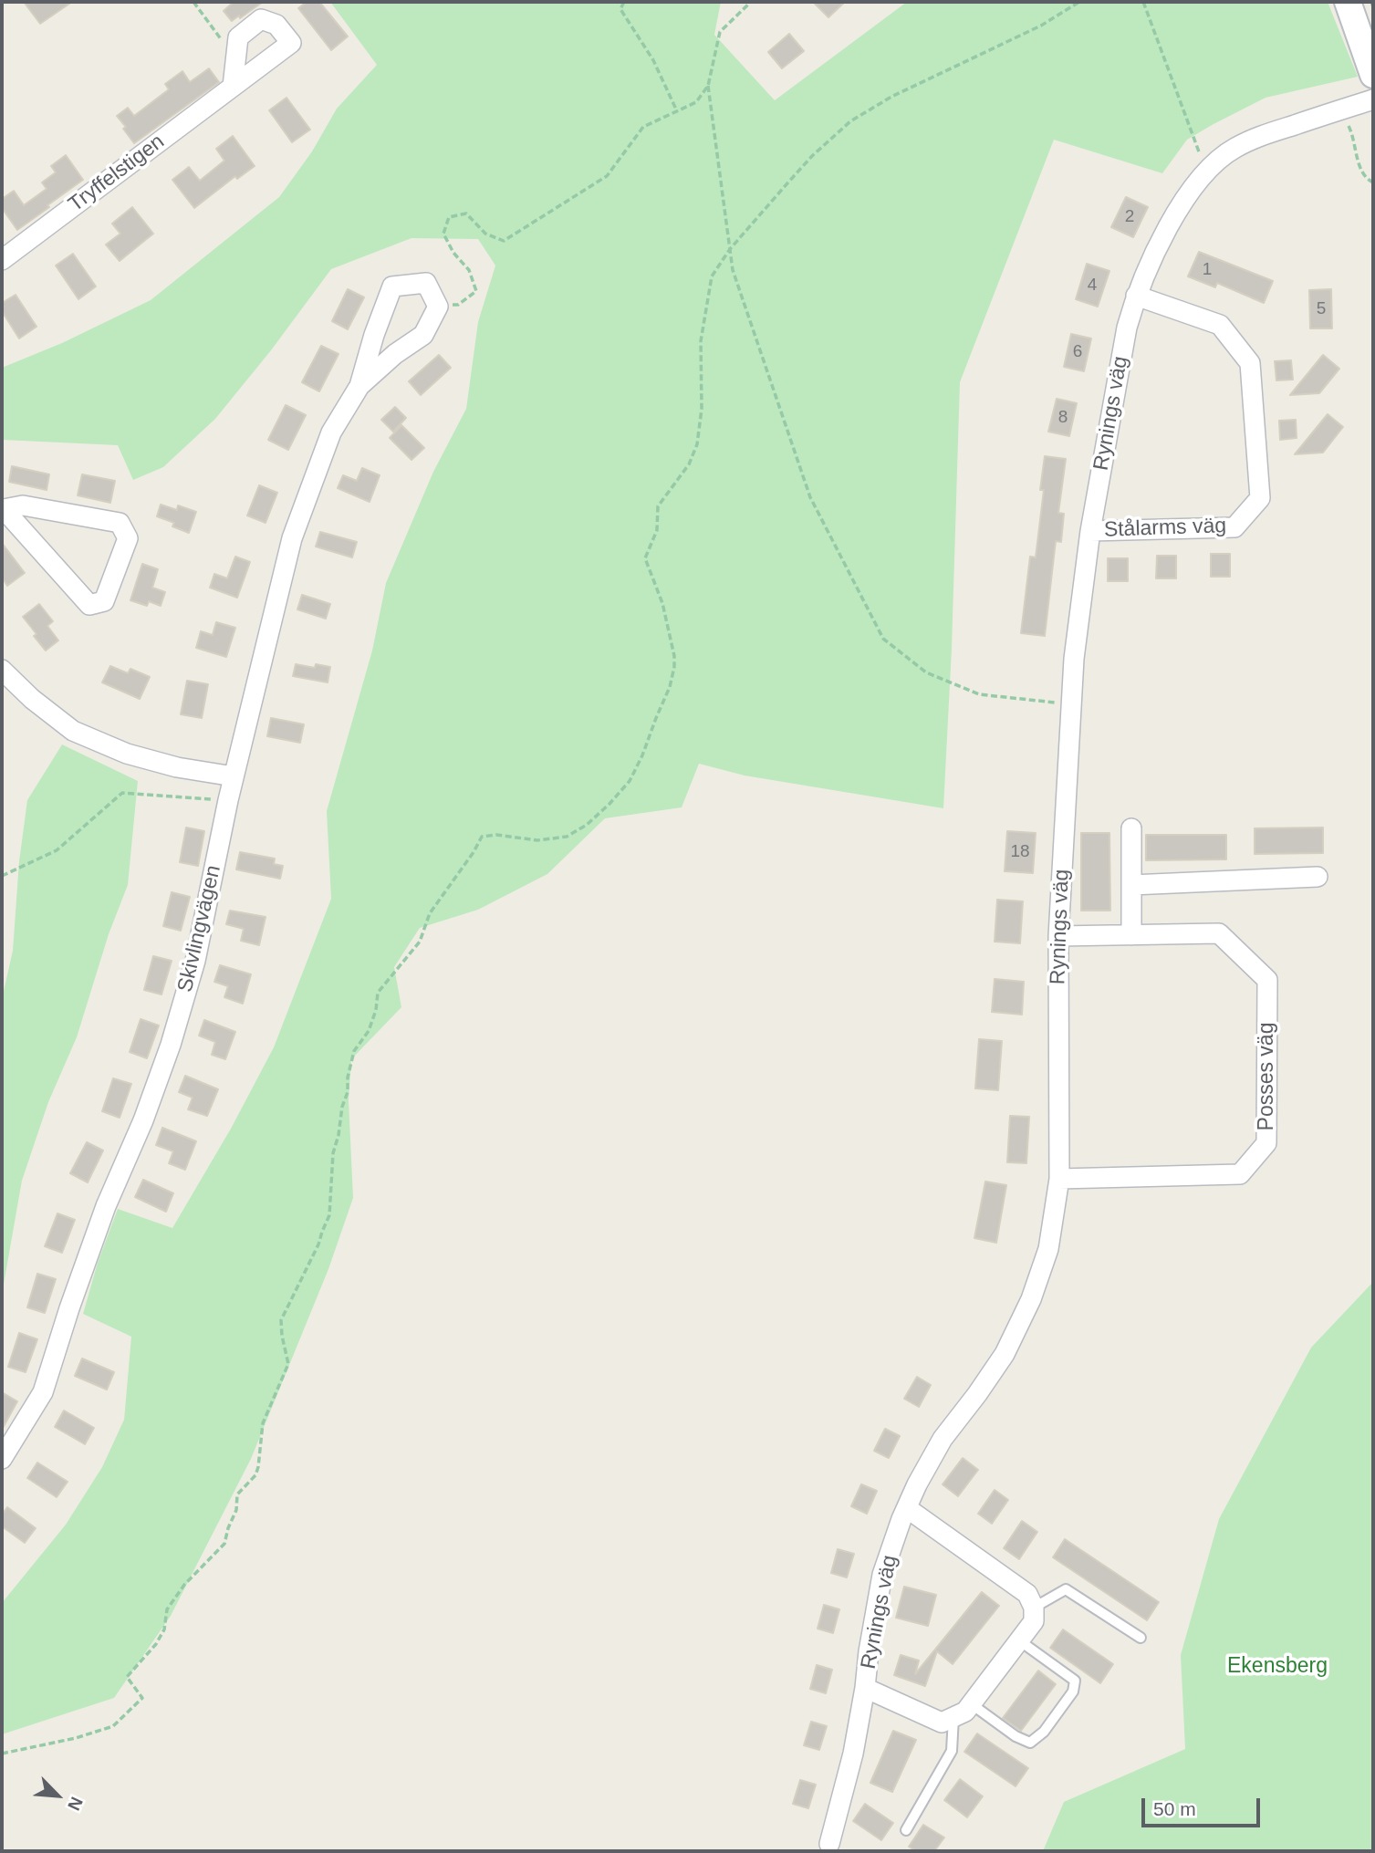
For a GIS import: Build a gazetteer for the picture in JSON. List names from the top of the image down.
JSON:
{
  "streets": {
    "street": [
      "Tryffelstigen",
      "Rynings väg",
      "Stålarms väg",
      "Skivlingvägen",
      "Posses väg"
    ]
  },
  "crossings": [
    ["Rynings väg", "Stålarms väg"],
    ["Rynings väg", "Posses väg"]
  ],
  "parks": ["Ekensberg"],
  "house_numbers": [
    "2",
    "1",
    "4",
    "5",
    "6",
    "8",
    "18"
  ],
  "scale_bar": "50 m",
  "north": "bottom right"
}
